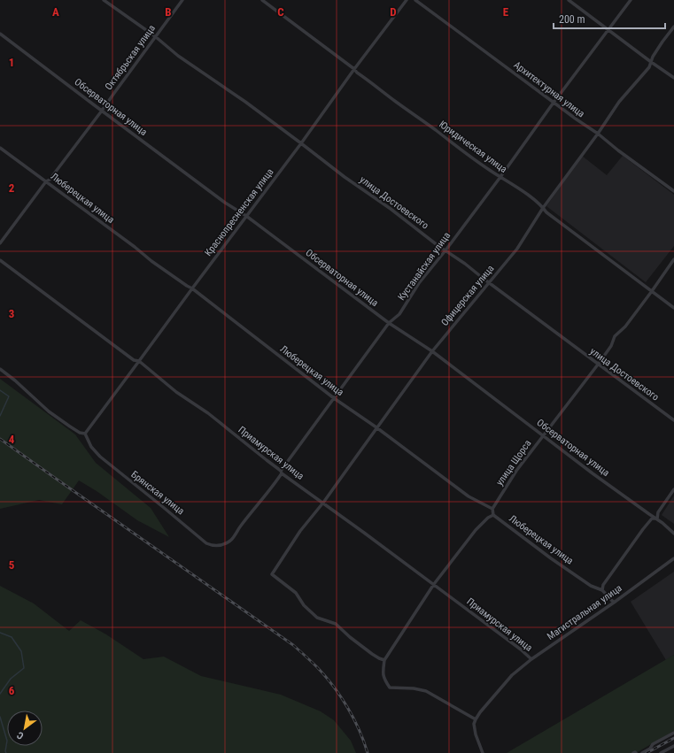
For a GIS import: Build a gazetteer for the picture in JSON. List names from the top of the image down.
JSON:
{
  "streets": {
    "street": [
      "Октябрьская улица",
      "Архитектурная улица",
      "Обсерваторная улица",
      "Юридическая улица",
      "Люберецкая улица",
      "улица Достоевского",
      "Краснопресненская улица",
      "Кустанайская улица",
      "Офицерская улица",
      "Приамурская улица",
      "улица Щорса",
      "Брянская улица",
      "Магистральная улица"
    ]
  },
  "crossings": [
    ["Октябрьская улица", "Обсерваторная улица"],
    ["Октябрьская улица", "Люберецкая улица"],
    ["Октябрьская улица", "улица Достоевского"],
    ["Архитектурная улица", "Кустанайская улица"],
    ["Архитектурная улица", "Офицерская улица"],
    ["Обсерваторная улица", "Краснопресненская улица"],
    ["Обсерваторная улица", "Кустанайская улица"],
    ["Обсерваторная улица", "Офицерская улица"],
    ["Обсерваторная улица", "улица Щорса"],
    ["Юридическая улица", "Краснопресненская улица"],
    ["Юридическая улица", "Кустанайская улица"],
    ["Юридическая улица", "Офицерская улица"],
    ["Юридическая улица", "улица Щорса"],
    ["Люберецкая улица", "Краснопресненская улица"],
    ["Люберецкая улица", "Кустанайская улица"],
    ["Люберецкая улица", "Офицерская улица"],
    ["Люберецкая улица", "улица Щорса"],
    ["Люберецкая улица", "Магистральная улица"],
    ["улица Достоевского", "Краснопресненская улица"],
    ["улица Достоевского", "Кустанайская улица"],
    ["улица Достоевского", "Офицерская улица"],
    ["улица Достоевского", "улица Щорса"],
    ["Краснопресненская улица", "Приамурская улица"],
    ["Краснопресненская улица", "Брянская улица"],
    ["Кустанайская улица", "Приамурская улица"],
    ["Кустанайская улица", "Брянская улица"],
    ["Офицерская улица", "Приамурская улица"],
    ["Приамурская улица", "Магистральная улица"]
  ],
  "scale_bar": "200 m",
  "north": "bottom left",
  "grid": {
    "columns": [
      "A",
      "B",
      "C",
      "D",
      "E"
    ],
    "rows": [
      "1",
      "2",
      "3",
      "4",
      "5",
      "6"
    ]
  }
}
